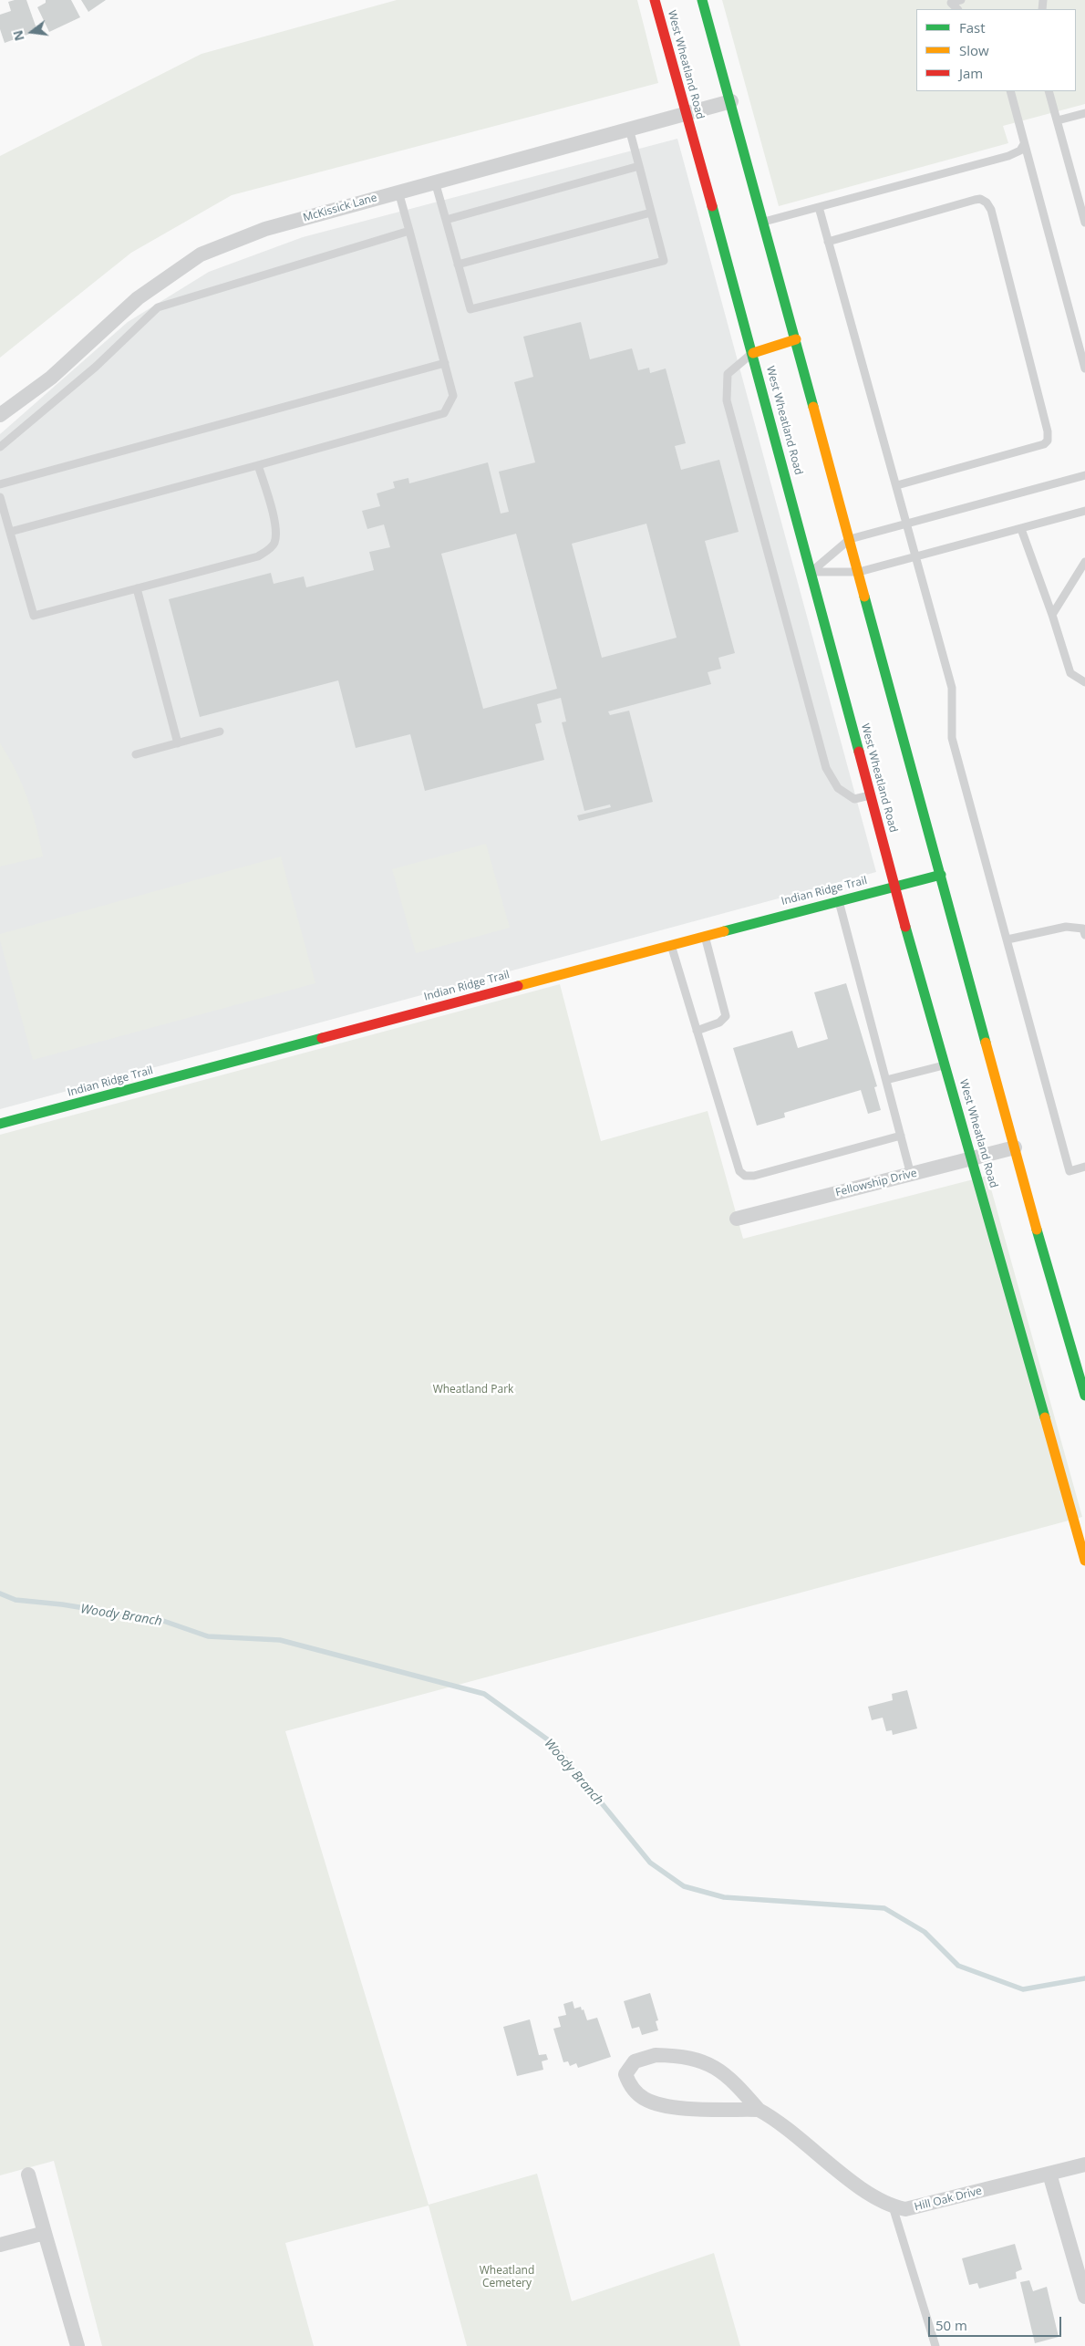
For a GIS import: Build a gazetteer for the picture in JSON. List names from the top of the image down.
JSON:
{
  "streets": {
    "main road": ["West Wheatland Road", "Indian Ridge Trail"],
    "street": ["McKissick Lane", "Fellowship Drive", "Hill Oak Drive"]
  },
  "crossings": [
    ["West Wheatland Road", "McKissick Lane"],
    ["West Wheatland Road", "Indian Ridge Trail"],
    ["West Wheatland Road", "Fellowship Drive"]
  ],
  "water": ["Woody Branch"],
  "parks": ["Wheatland Park", "Wheatland Cemetery"],
  "legend": ["Fast", "Slow", "Jam"],
  "scale_bar": "50 m",
  "north": "left"
}
